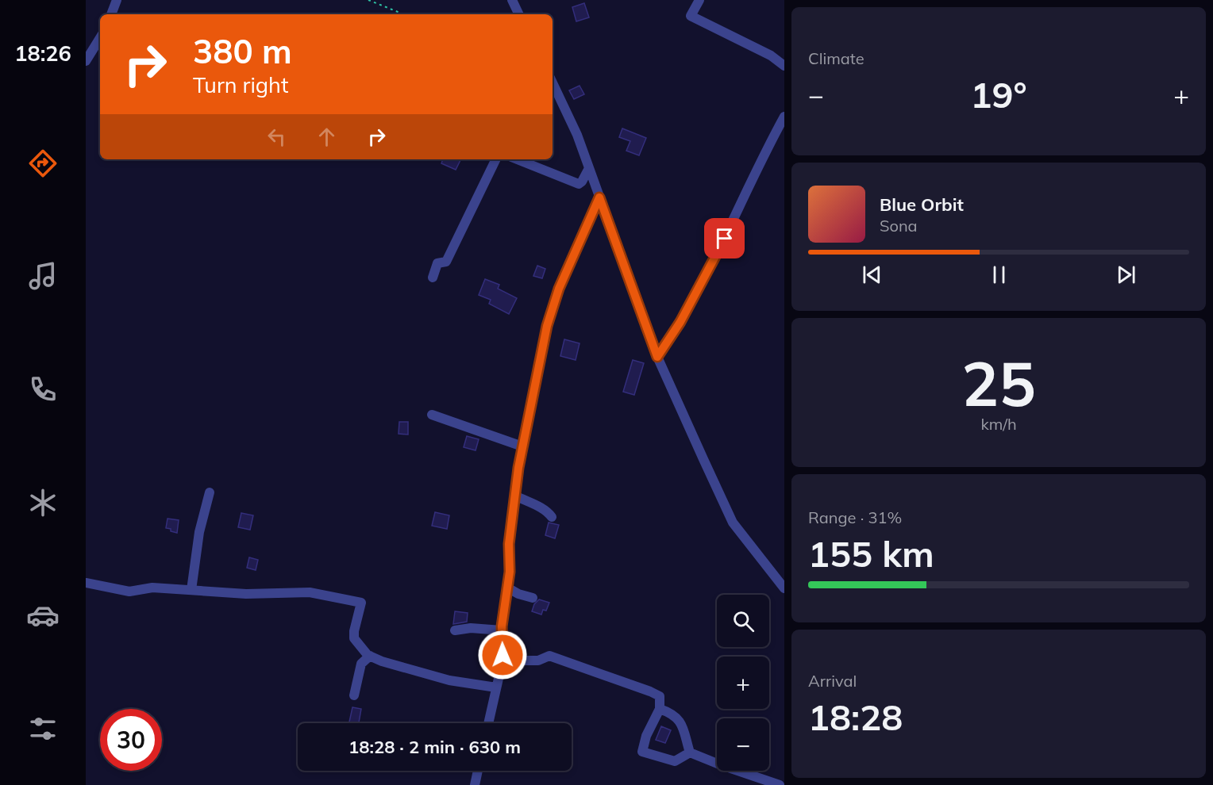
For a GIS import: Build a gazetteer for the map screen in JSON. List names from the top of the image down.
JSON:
{
  "page": {
    "tabs": "18:26",
    "tile": [
      "Climate",
      ["25", "km/h"],
      ["Range · 31%", "155 km"],
      ["Arrival", "18:28"]
    ],
    "turn": ["380 m", "Turn right"],
    "heat": ["−", "19°", "+"],
    "song": ["Blue Orbit", "Sona"],
    "map_buttons": ["+", "−"],
    "limit": "30",
    "trip": "18:28 · 2 min · 630 m"
  }
}
